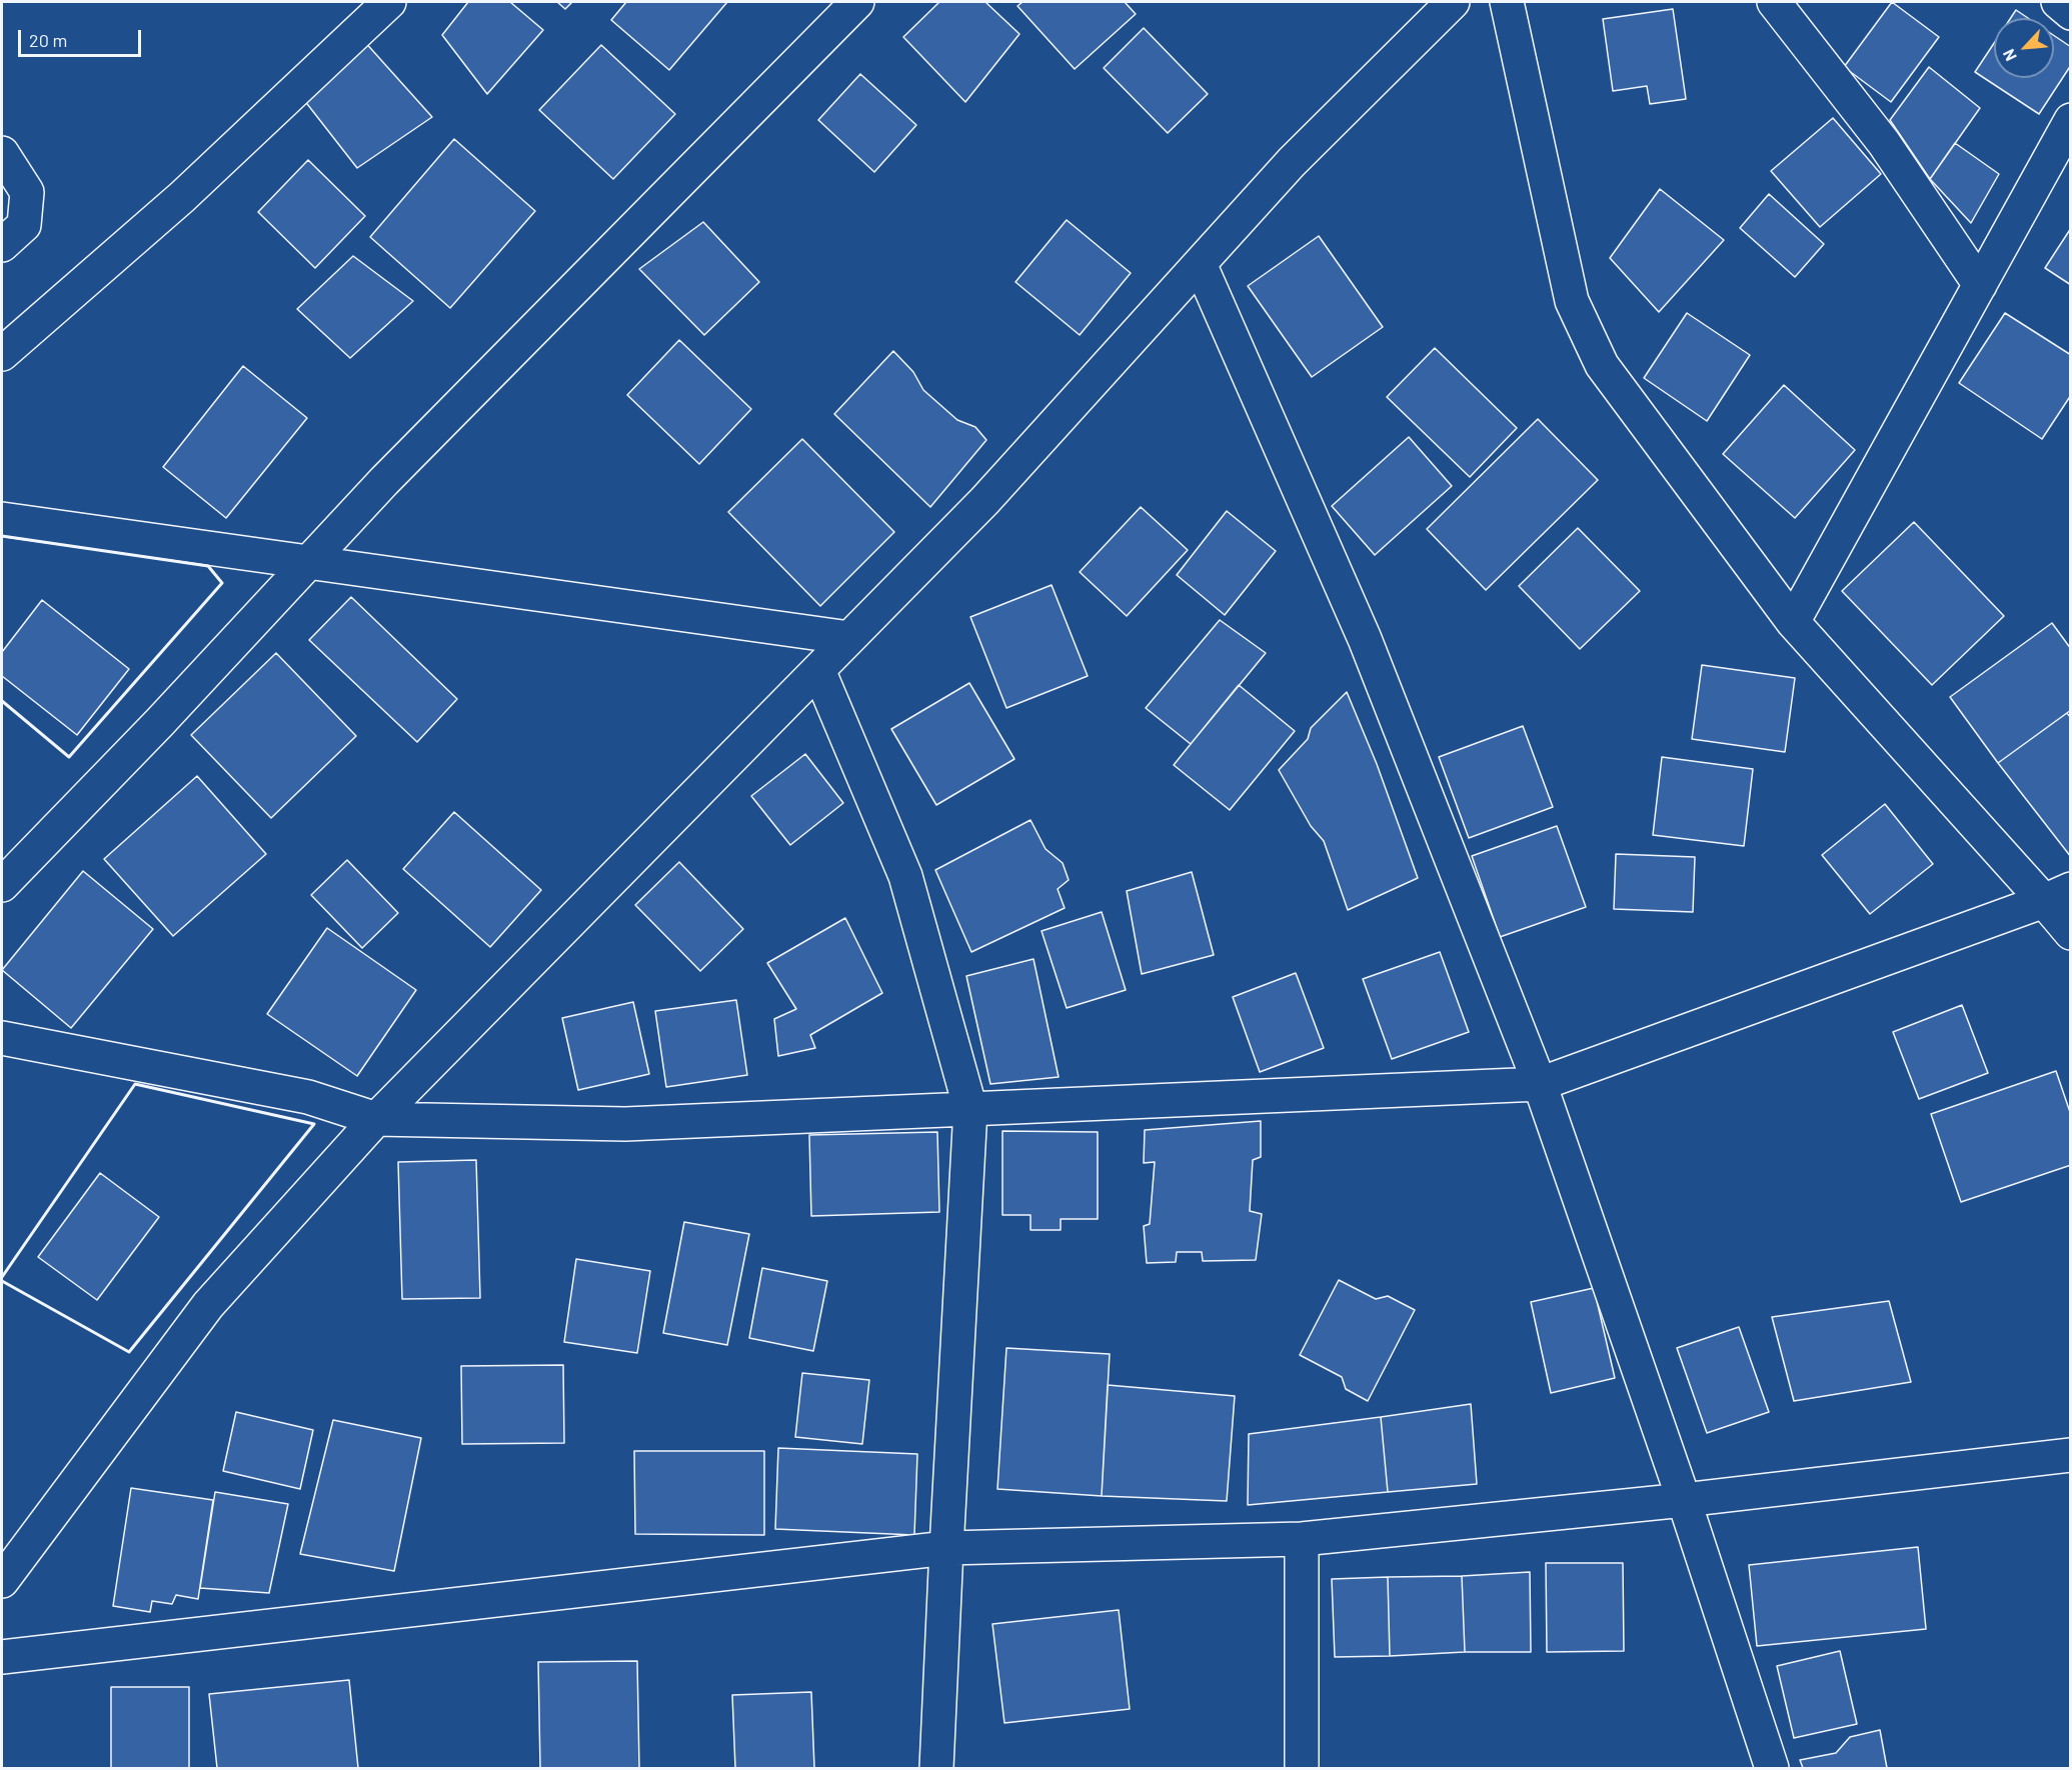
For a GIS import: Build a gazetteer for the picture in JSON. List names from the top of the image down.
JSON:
{
  "scale_bar": "20 m",
  "north": "bottom left"
}
